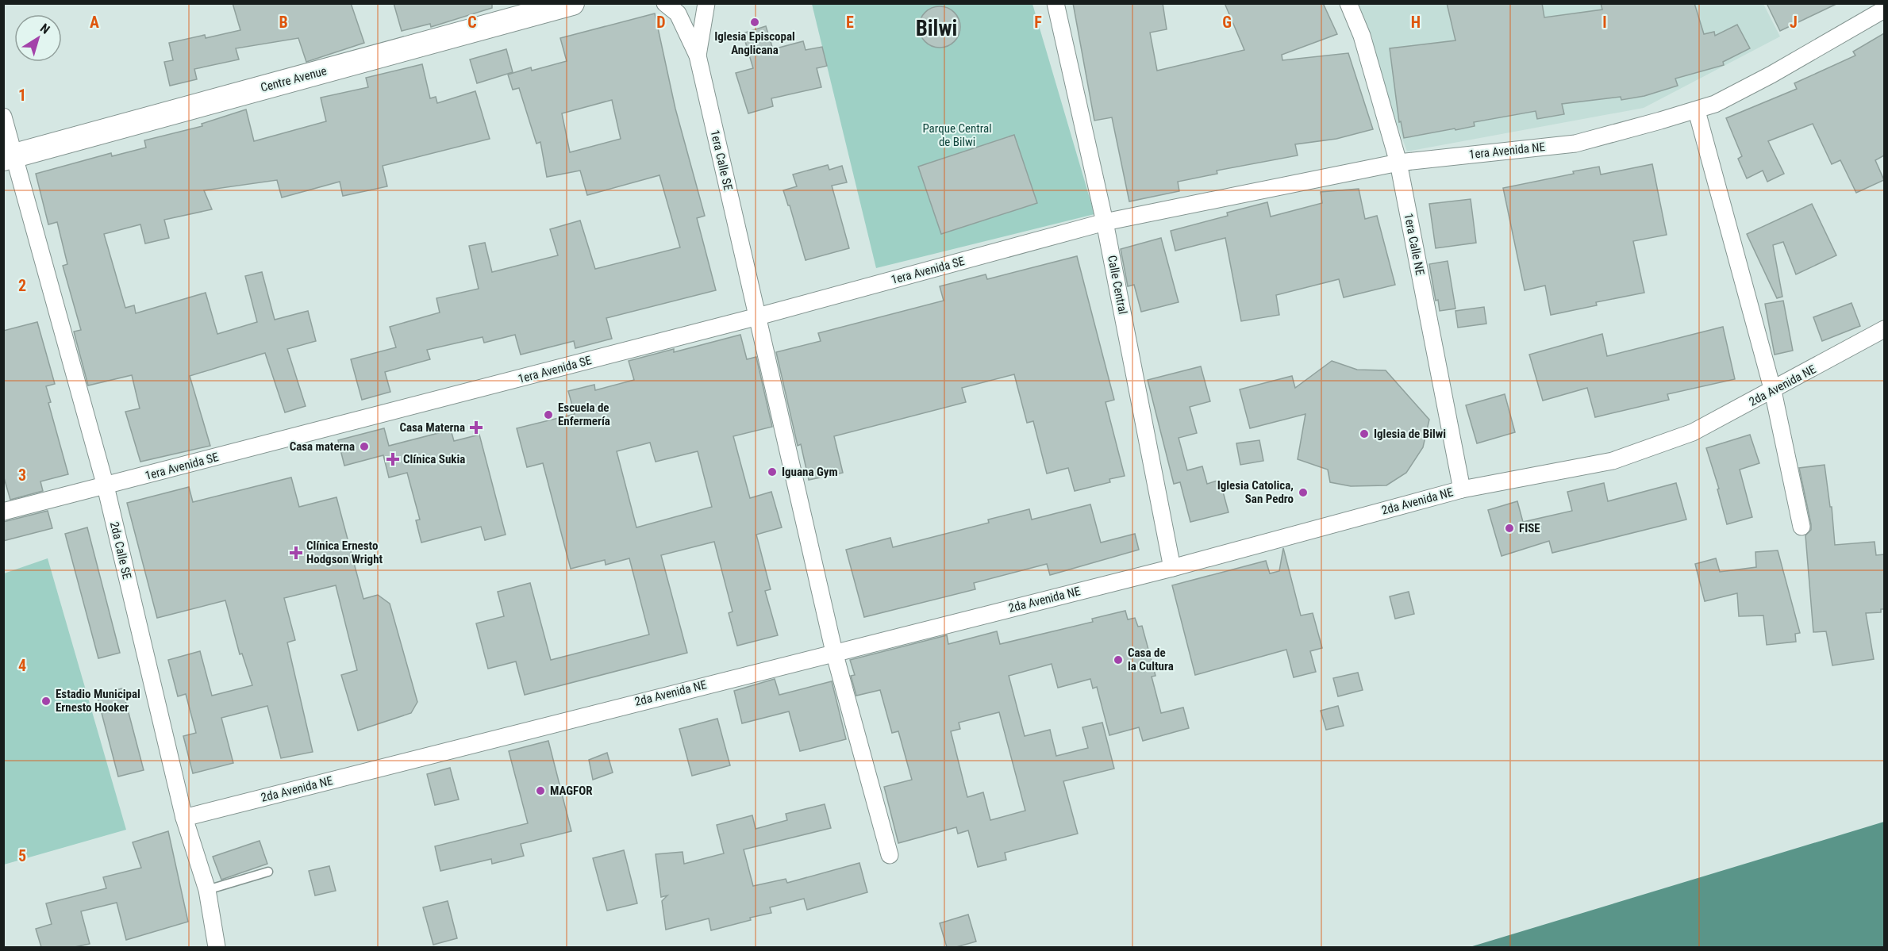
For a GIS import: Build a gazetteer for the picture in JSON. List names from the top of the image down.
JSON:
{
  "streets": {
    "street": [
      "Centre Avenue",
      "1era Avenida NE",
      "1era Calle SE",
      "1era Calle NE",
      "1era Avenida SE",
      "Calle Central",
      "2da Avenida NE",
      "2da Calle SE"
    ]
  },
  "crossings": [
    ["Centre Avenue", "2da Calle SE"],
    ["1era Avenida NE", "1era Calle NE"],
    ["1era Avenida NE", "1era Avenida SE"],
    ["1era Avenida NE", "Calle Central"],
    ["1era Calle SE", "1era Avenida SE"],
    ["1era Calle SE", "2da Avenida NE"],
    ["1era Calle NE", "2da Avenida NE"],
    ["1era Avenida SE", "Calle Central"],
    ["1era Avenida SE", "2da Calle SE"],
    ["Calle Central", "2da Avenida NE"],
    ["2da Avenida NE", "2da Calle SE"]
  ],
  "districts": ["Bilwi"],
  "parks": ["Parque Central de Bilwi"],
  "places": {
    "other": [
      "Iglesia Episcopal Anglicana",
      "Escuela de Enfermería",
      "Iglesia de Bilwi",
      "Casa materna",
      "Iguana Gym",
      "Iglesia Catolica, San Pedro",
      "FISE",
      "Casa de la Cultura",
      "Estadio Municipal Ernesto Hooker",
      "MAGFOR"
    ],
    "health": ["Casa Materna", "Clínica Sukia", "Clínica Ernesto Hodgson Wright"]
  },
  "north": "top right",
  "grid": {
    "columns": [
      "A",
      "B",
      "C",
      "D",
      "E",
      "F",
      "G",
      "H",
      "I",
      "J"
    ],
    "rows": [
      "1",
      "2",
      "3",
      "4",
      "5"
    ]
  }
}
